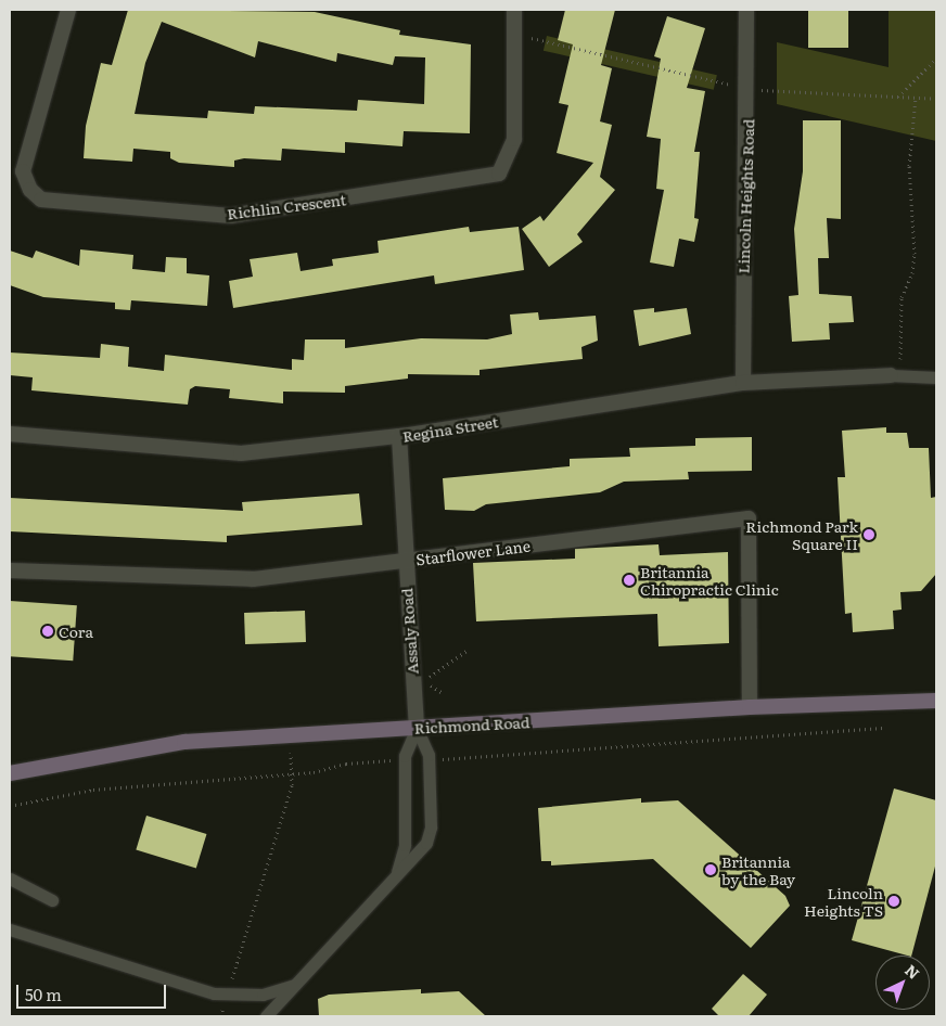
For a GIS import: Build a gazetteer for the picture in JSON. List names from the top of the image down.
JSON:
{
  "streets": {
    "main road": ["Richmond Road"],
    "street": [
      "Lincoln Heights Road",
      "Richlin Crescent",
      "Regina Street",
      "Starflower Lane",
      "Assaly Road"
    ]
  },
  "crossings": [
    ["Lincoln Heights Road", "Regina Street"],
    ["Regina Street", "Assaly Road"],
    ["Starflower Lane", "Assaly Road"],
    ["Starflower Lane", "Richmond Road"],
    ["Assaly Road", "Richmond Road"]
  ],
  "places": [
    "Richmond Park Square II",
    "Britannia Chiropractic Clinic",
    "Cora",
    "Britannia by the Bay",
    "Lincoln Heights TS"
  ],
  "scale_bar": "50 m",
  "north": "top right"
}
